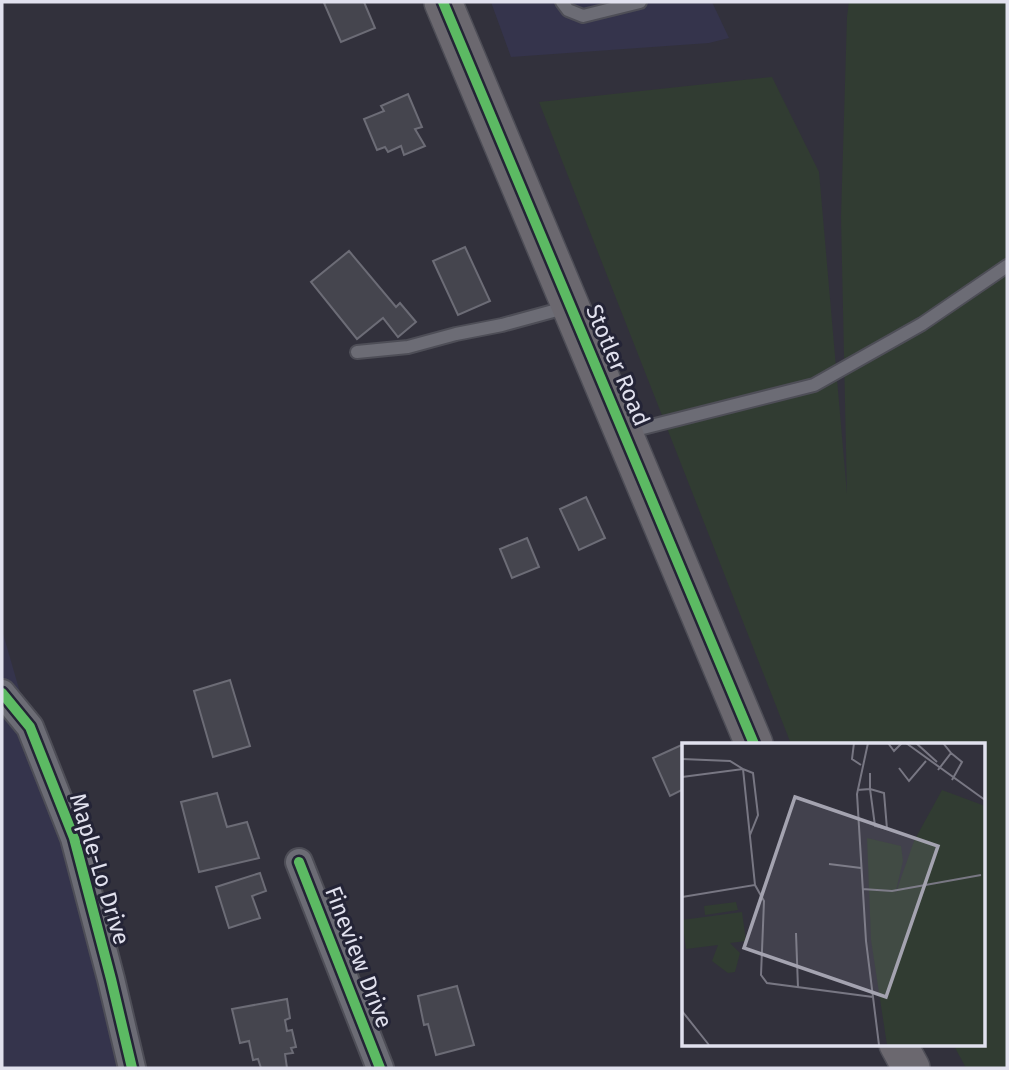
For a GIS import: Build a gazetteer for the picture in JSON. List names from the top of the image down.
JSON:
{
  "streets": {
    "street": ["Stotler Road", "Maple-Lo Drive", "Fineview Drive"]
  }
}
